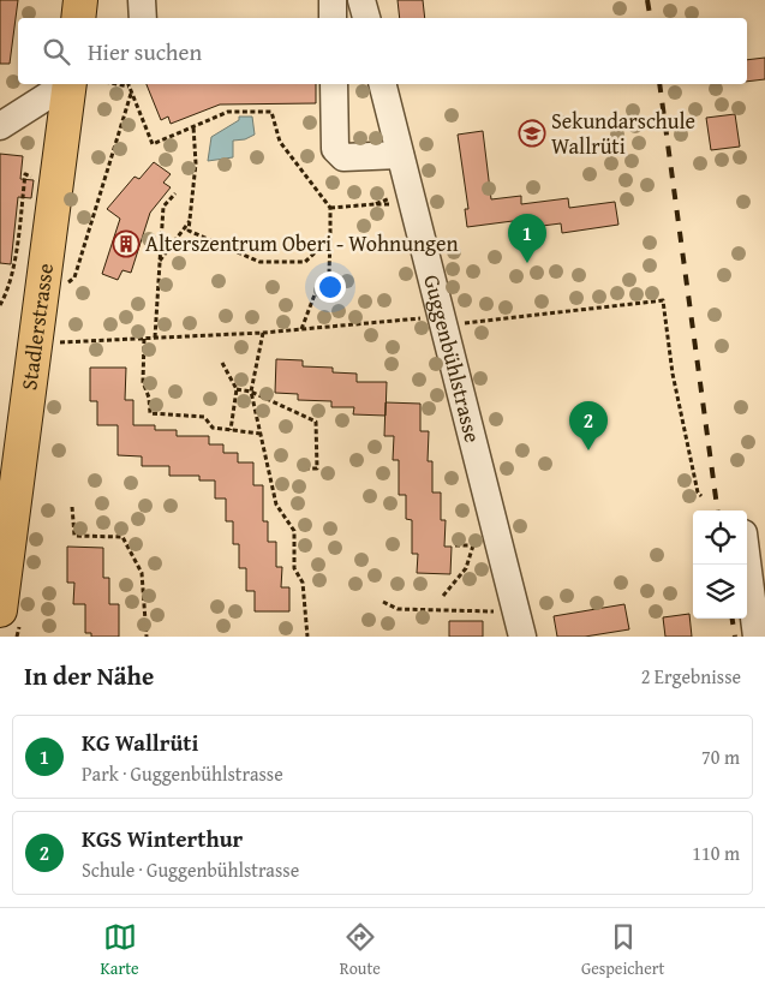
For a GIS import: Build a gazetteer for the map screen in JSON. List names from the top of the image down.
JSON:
{
  "streets": {
    "main road": ["Stadlerstrasse"],
    "street": ["Guggenbühlstrasse"]
  },
  "places": {
    "school or university": ["Sekundarschule Wallrüti"],
    "building": ["Alterszentrum Oberi - Wohnungen"]
  },
  "page": {
    "search": "Hier suchen",
    "pins": ["1", "2"],
    "heading": ["In der Nähe", "2 Ergebnisse"],
    "list": [
      {
        "mark": "1",
        "name": "KG Wallrüti",
        "note": "Park · Guggenbühlstrasse",
        "value": "70 m"
      },
      {
        "mark": "2",
        "name": "KGS Winterthur",
        "note": "Schule · Guggenbühlstrasse",
        "value": "110 m"
      }
    ],
    "nav": ["Karte", "Route", "Gespeichert"]
  }
}
